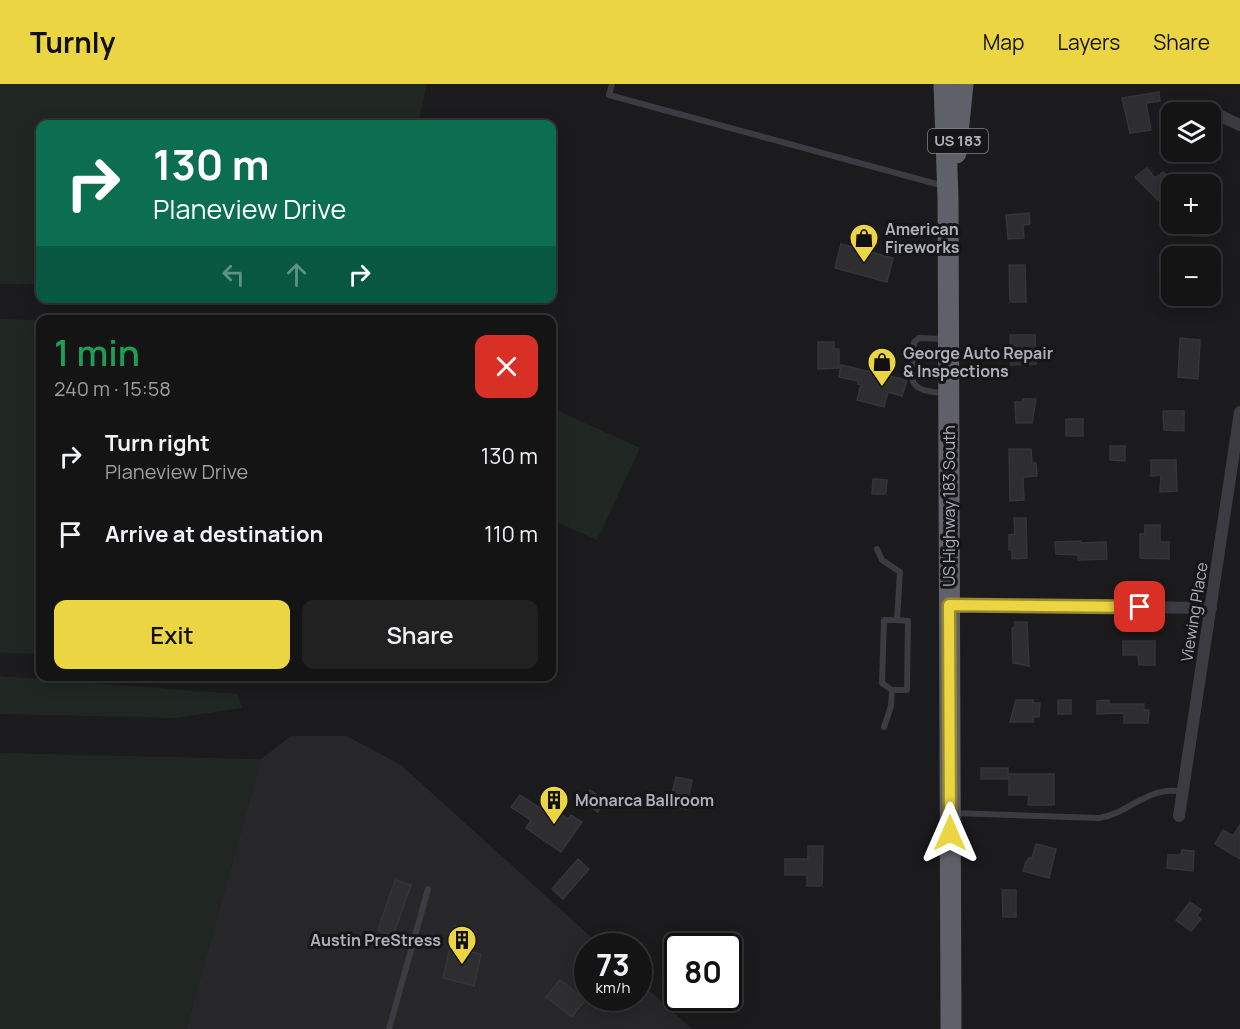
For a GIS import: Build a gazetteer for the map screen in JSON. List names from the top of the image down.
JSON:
{
  "streets": {
    "highway": ["US 183", "US Highway 183 South"],
    "street": ["Viewing Place"]
  },
  "places": {
    "shop": ["American Fireworks", "George Auto Repair & Inspections"],
    "building": ["Monarca Ballroom", "Austin PreStress"]
  },
  "page": {
    "header": "Turnly",
    "nav": ["Map", "Layers", "Share"],
    "map_buttons": ["+", "−"],
    "turn": ["130 m", "Planeview Drive"],
    "heading": ["1 min", "240 m · 15:58"],
    "list": [
      {
        "name": "Turn right",
        "note": "Planeview Drive",
        "value": "130 m"
      },
      {
        "name": "Arrive at destination",
        "value": "110 m"
      }
    ],
    "buttons": ["Exit", "Share"],
    "speed": "73 km/h",
    "limit": "80"
  }
}
